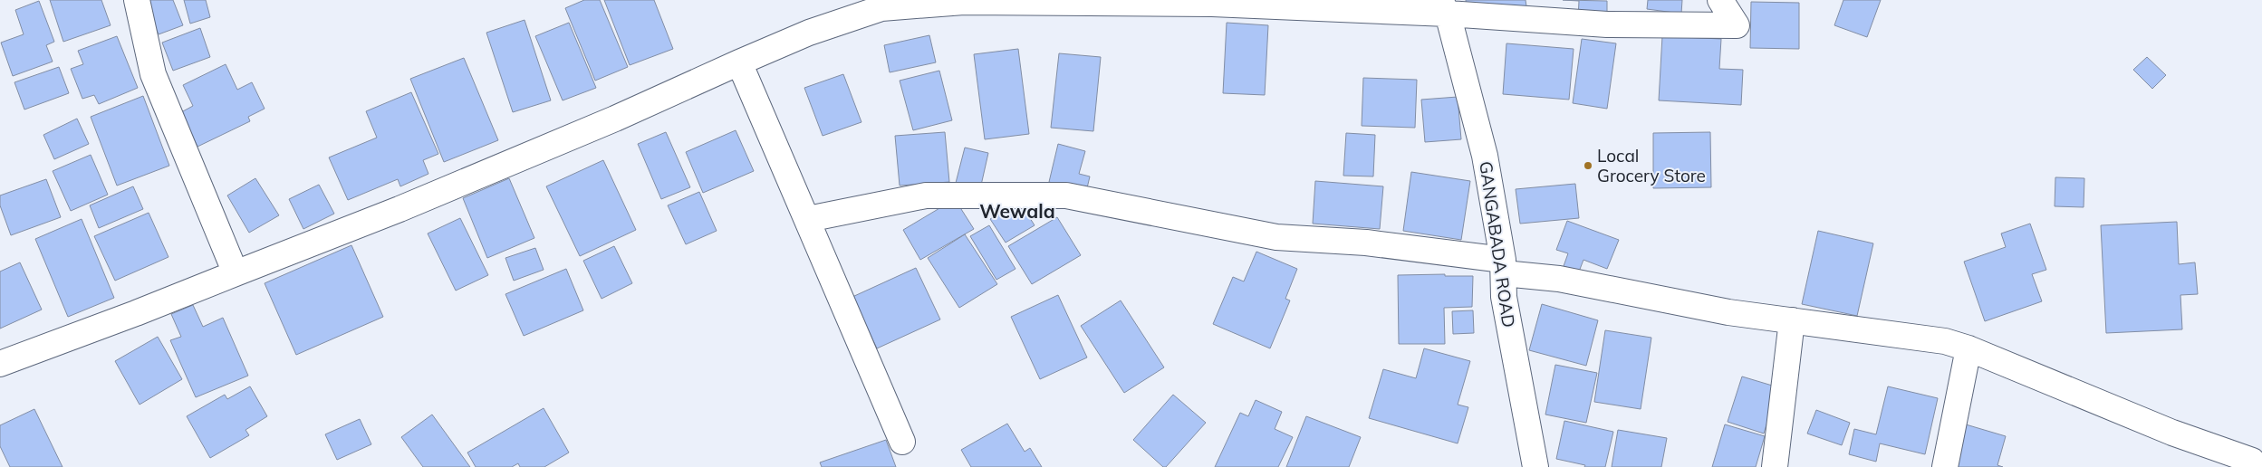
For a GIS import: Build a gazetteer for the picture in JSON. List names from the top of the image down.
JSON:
{
  "streets": {
    "street": ["GANGABADA ROAD"]
  },
  "districts": ["Wewala"],
  "places": ["Local Grocery Store"]
}
